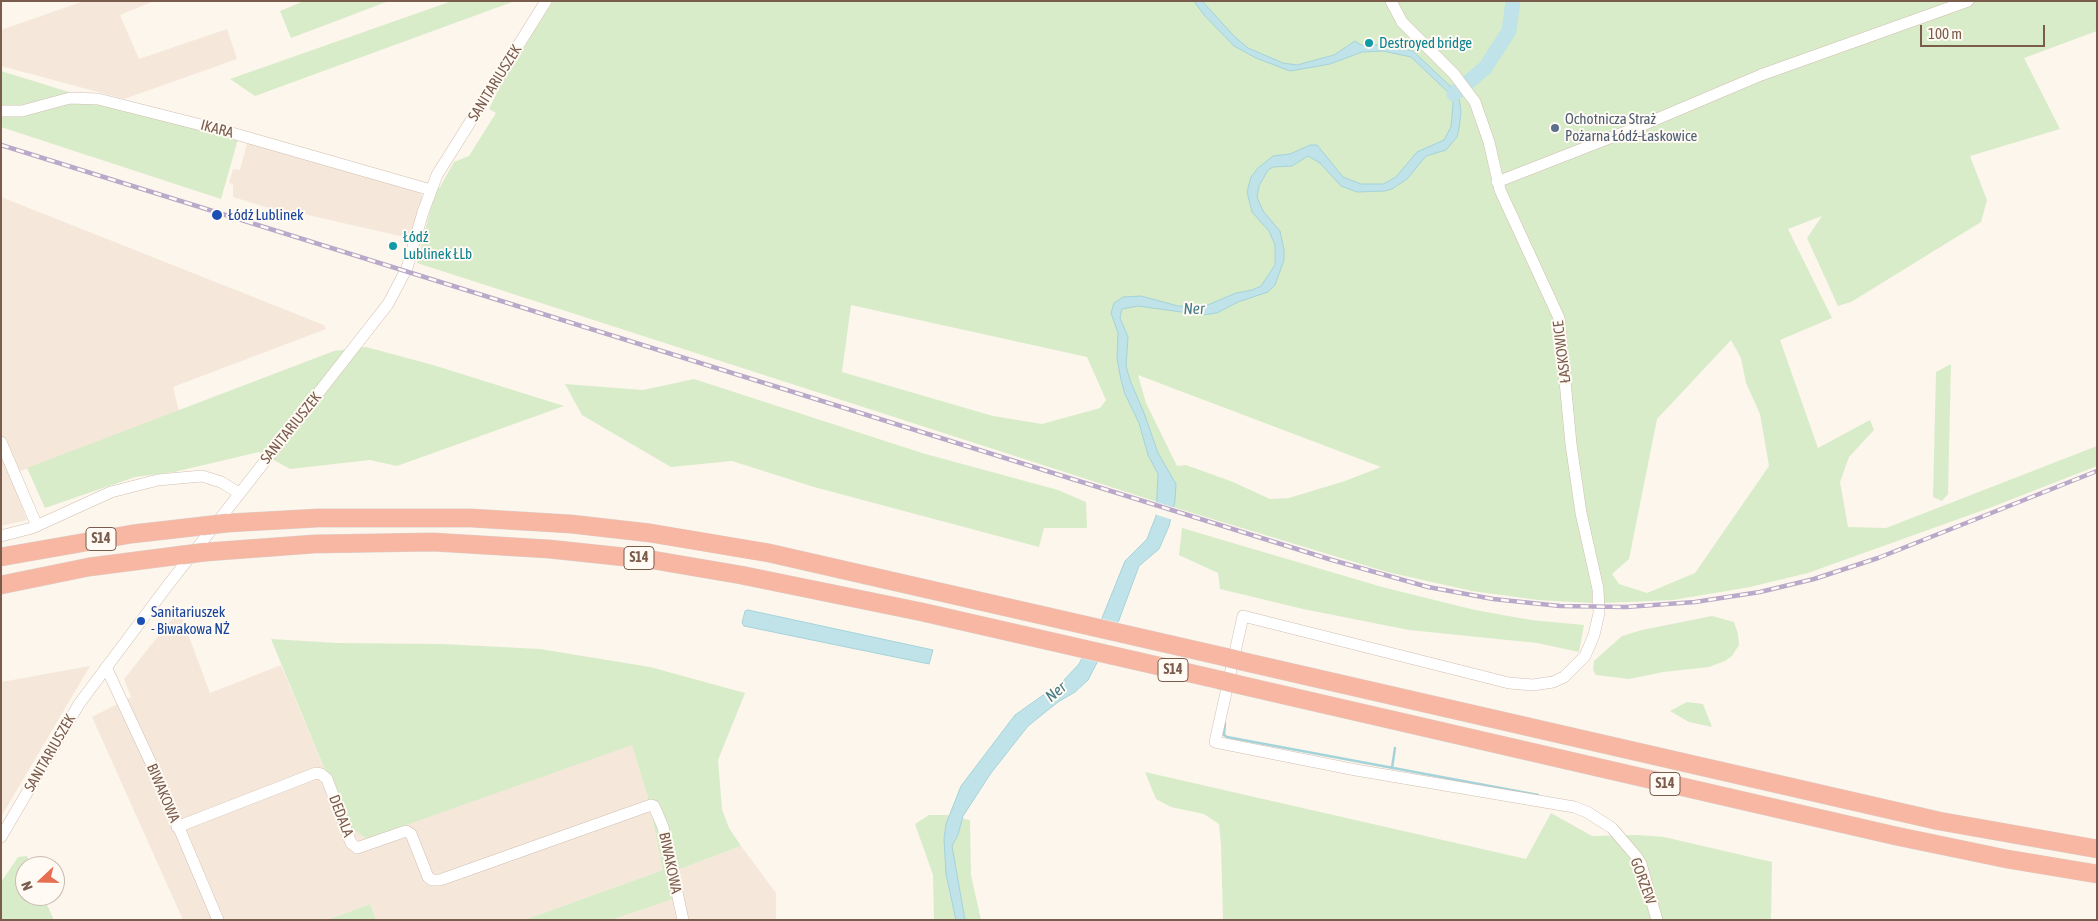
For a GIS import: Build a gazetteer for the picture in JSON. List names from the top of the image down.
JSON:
{
  "streets": {
    "highway": ["S14"],
    "street": [
      "SANITARIUSZEK",
      "IKARA",
      "ŁASKOWICE",
      "BIWAKOWA",
      "DEDALA",
      "GORZEW"
    ]
  },
  "crossings": [
    ["SANITARIUSZEK", "IKARA"],
    ["SANITARIUSZEK", "BIWAKOWA"],
    ["ŁASKOWICE", "GORZEW"],
    ["BIWAKOWA", "DEDALA"]
  ],
  "water": ["Ner"],
  "places": [
    "Destroyed bridge",
    "Ochotnicza Straż Pożarna Łódź-Łaskowice",
    "Łódź Lublinek",
    "Łódź Lublinek ŁLb",
    "Sanitariuszek - Biwakowa NŻ"
  ],
  "scale_bar": "100 m",
  "north": "left"
}
